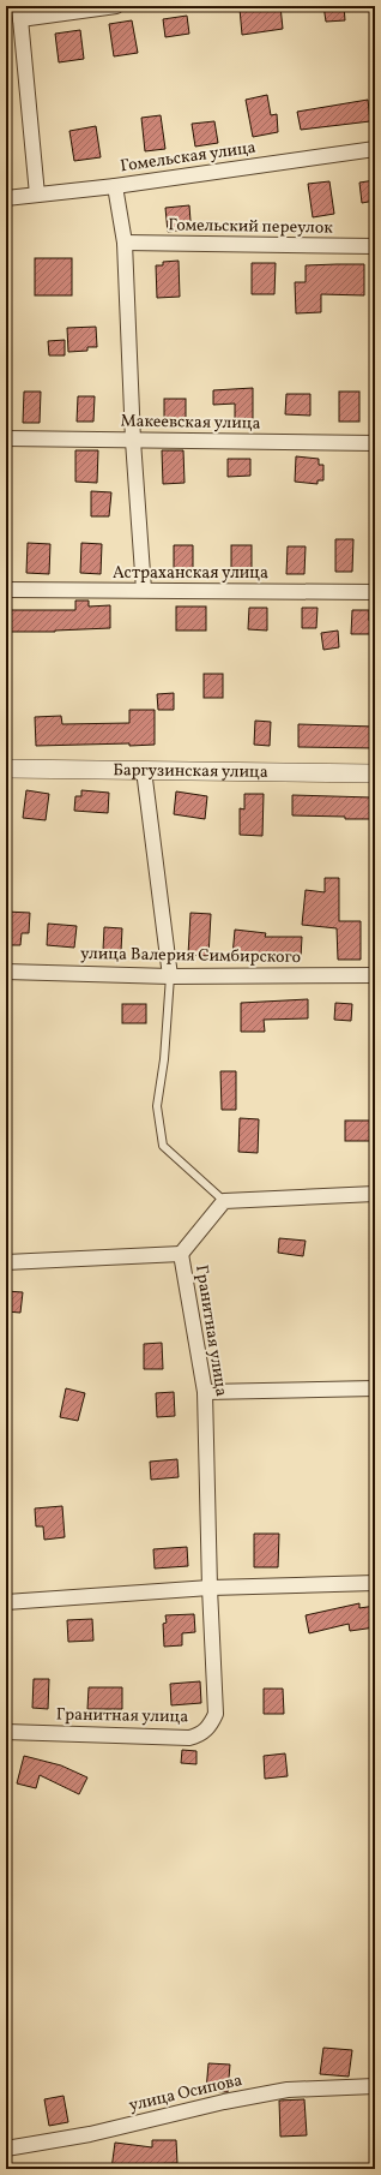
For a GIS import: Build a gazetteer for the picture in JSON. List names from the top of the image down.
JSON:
{
  "streets": {
    "street": [
      "Гомельская улица",
      "Гомельский переулок",
      "Макеевская улица",
      "Астраханская улица",
      "Баргузинская улица",
      "улица Валерия Симбирского",
      "Гранитная улица",
      "улица Осипова"
    ]
  }
}
